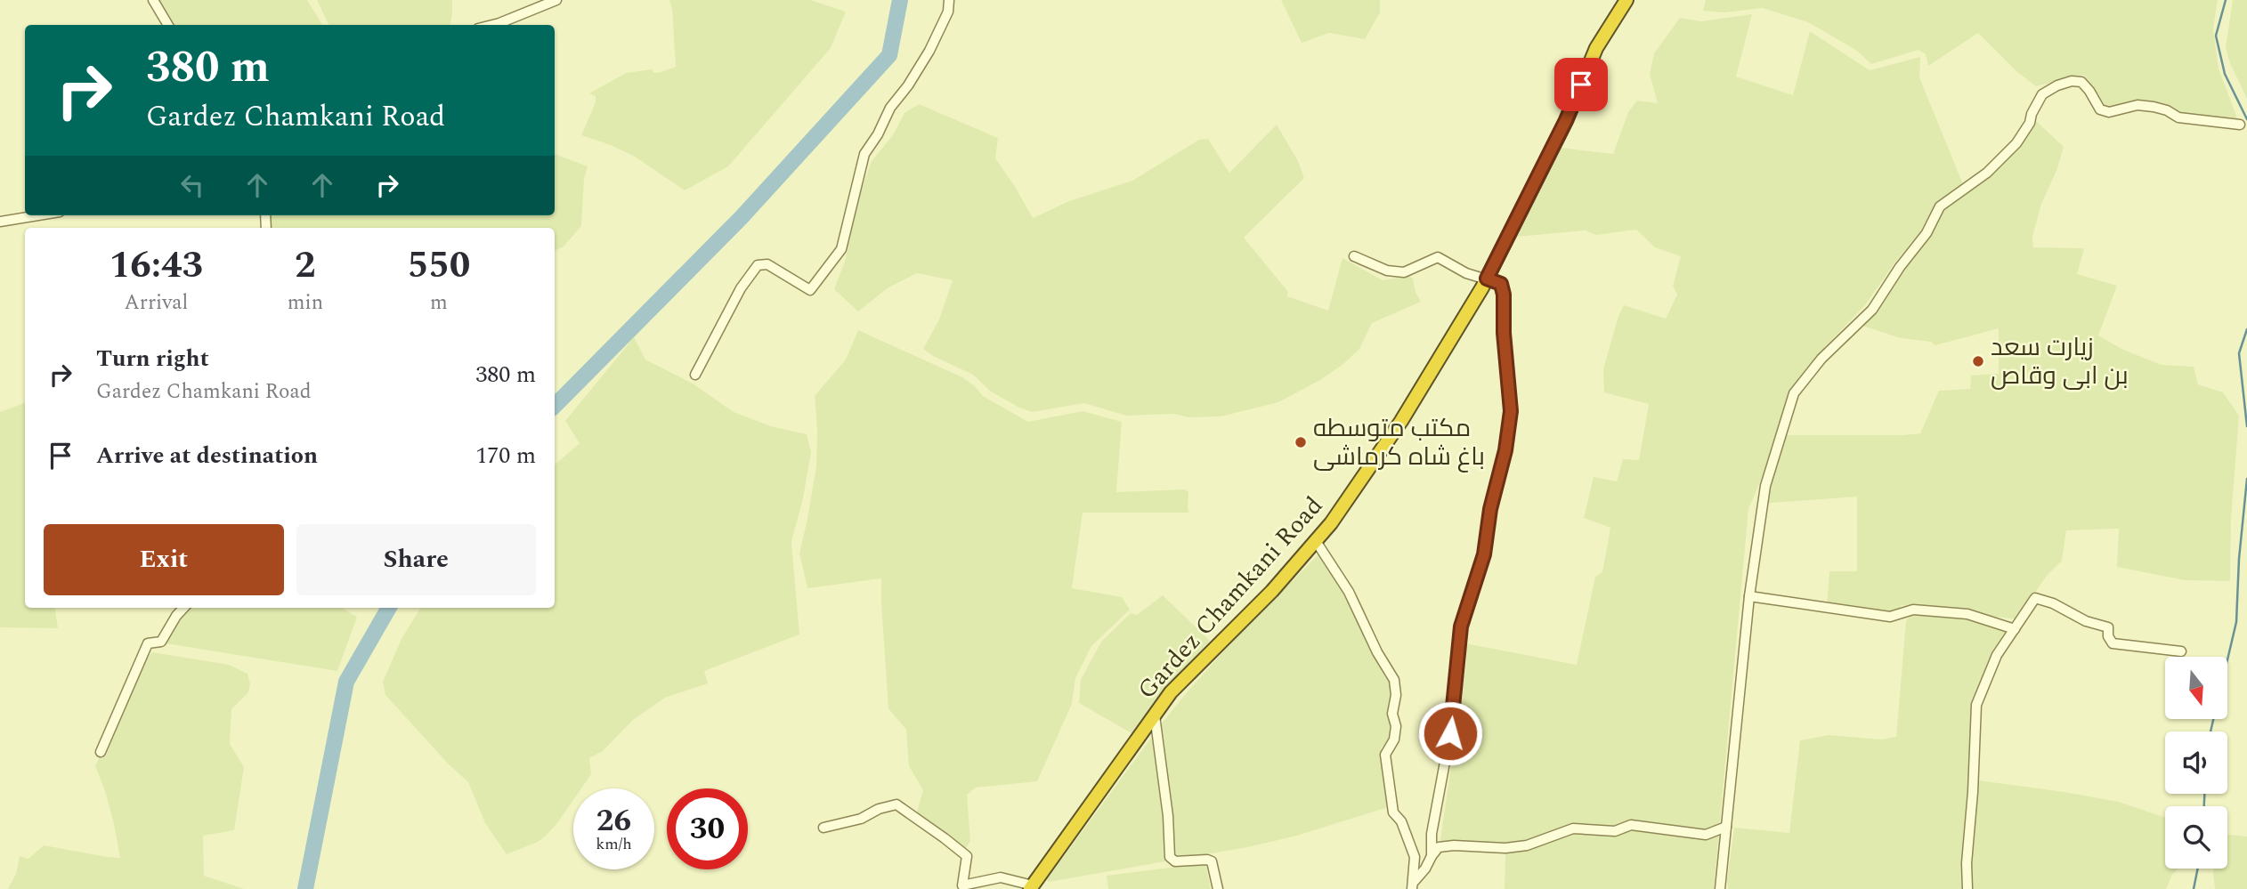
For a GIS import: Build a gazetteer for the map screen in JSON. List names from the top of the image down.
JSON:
{
  "streets": {
    "highway": ["Gardez Chamkani Road"]
  },
  "places": ["زیارت سعد بن ابی وقاص", "مکتب متوسطه باغ شاه کرماشی"],
  "north": "bottom",
  "page": {
    "turn": ["380 m", "Gardez Chamkani Road"],
    "eta": [
      "16:43",
      "Arrival",
      "2",
      "min",
      "550",
      "m"
    ],
    "list": [
      {
        "name": "Turn right",
        "note": "Gardez Chamkani Road",
        "value": "380 m"
      },
      {
        "name": "Arrive at destination",
        "value": "170 m"
      }
    ],
    "buttons": ["Exit", "Share"],
    "speed": "26 km/h",
    "limit": "30"
  }
}
